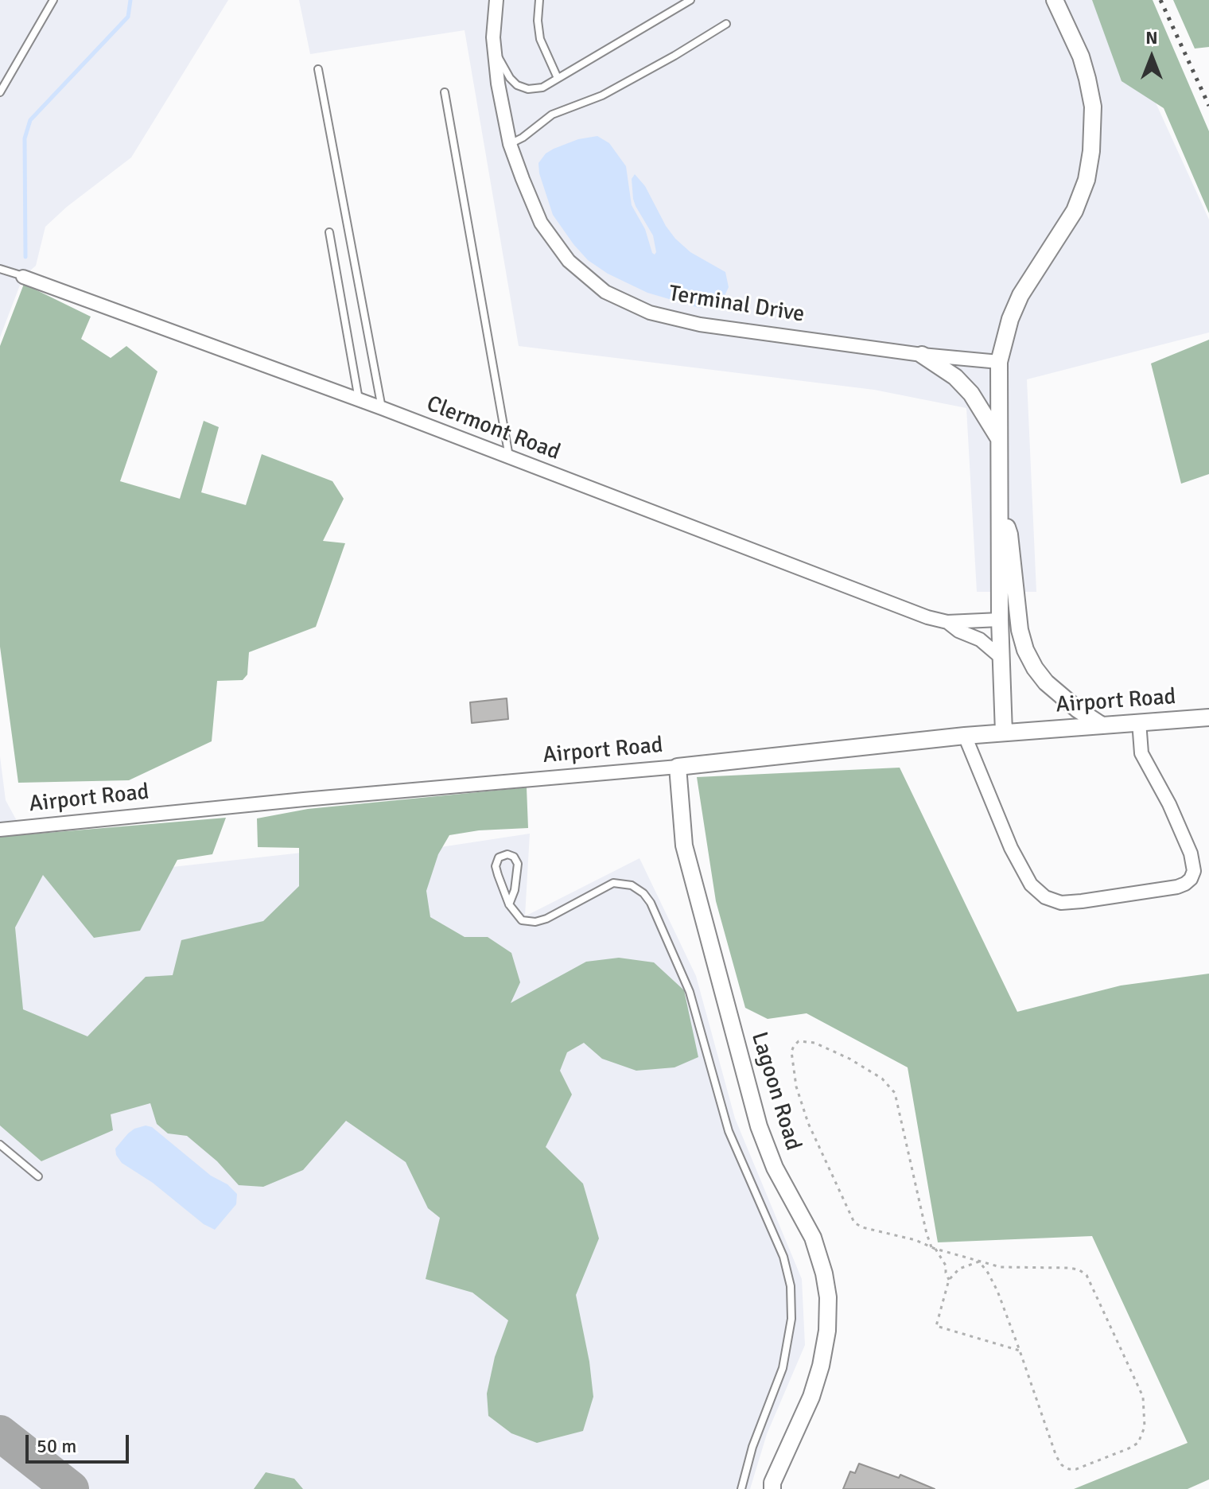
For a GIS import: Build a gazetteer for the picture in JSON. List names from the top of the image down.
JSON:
{
  "streets": {
    "street": [
      "Terminal Drive",
      "Clermont Road",
      "Airport Road",
      "Lagoon Road"
    ]
  },
  "crossings": [
    ["Airport Road", "Lagoon Road"]
  ],
  "scale_bar": "50 m",
  "north": "top"
}
